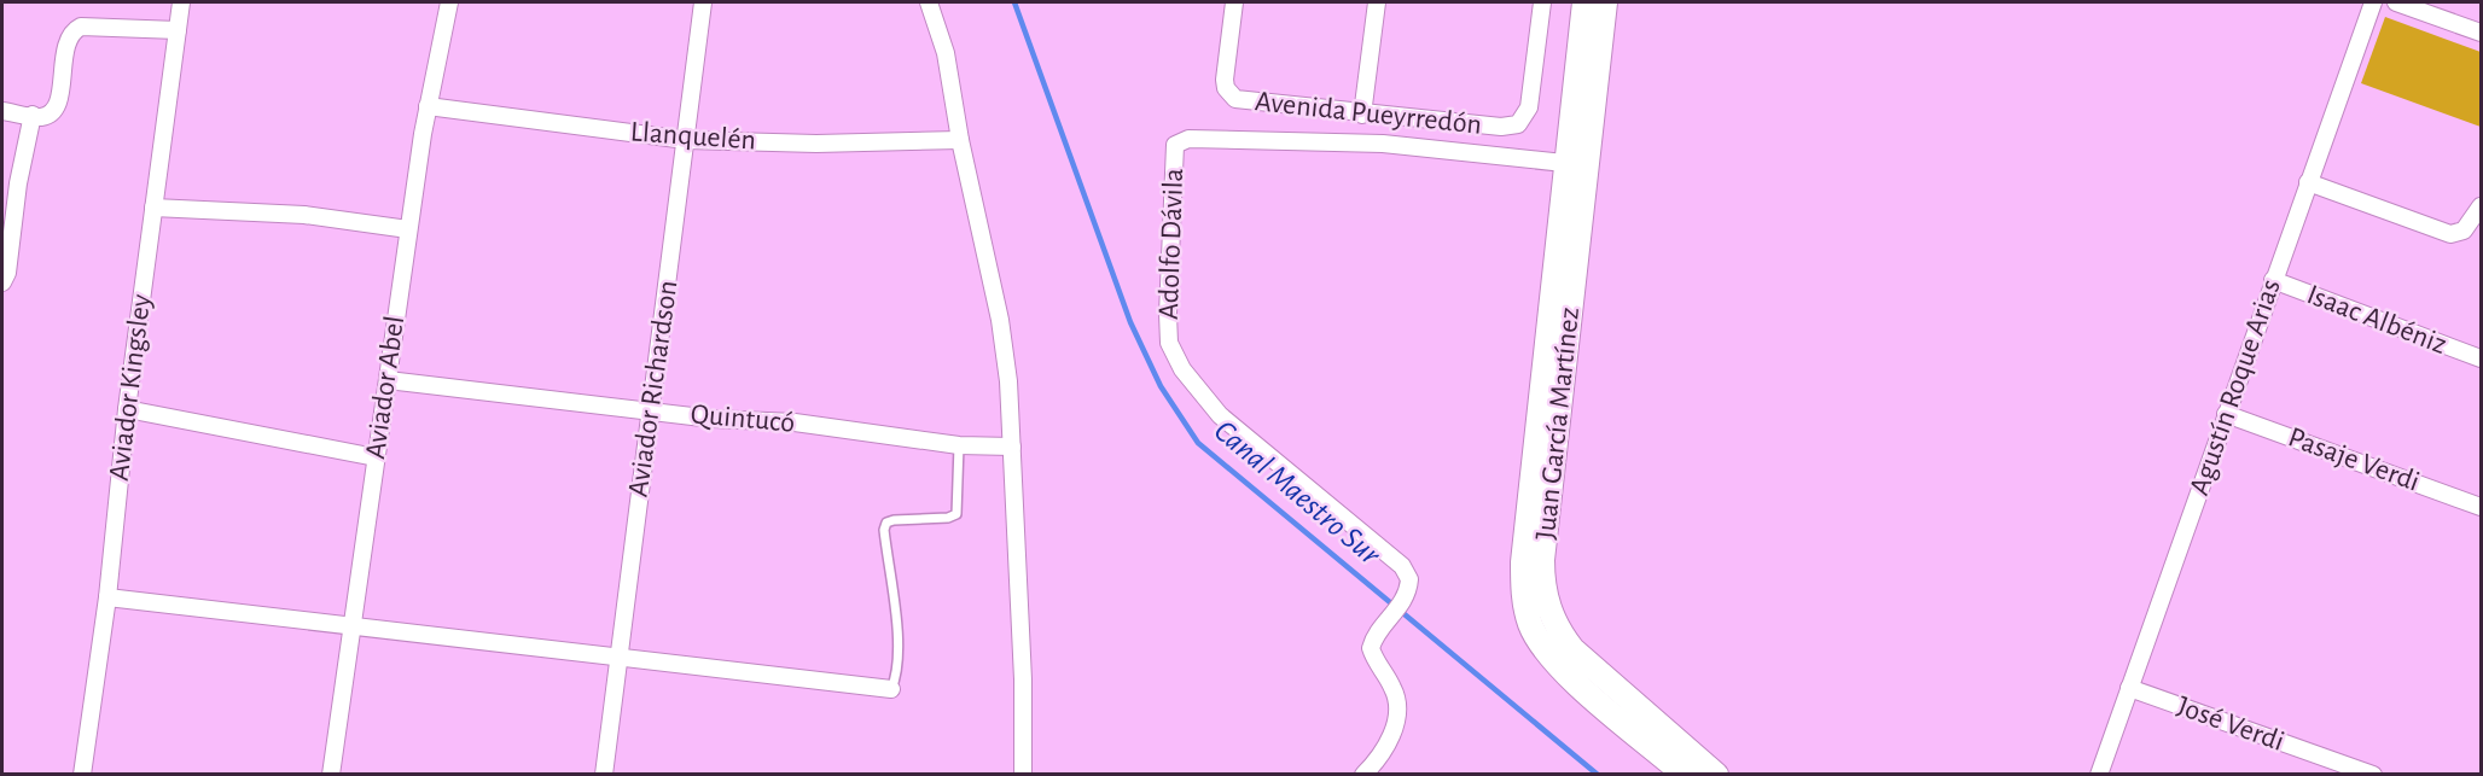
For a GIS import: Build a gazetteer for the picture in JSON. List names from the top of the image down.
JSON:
{
  "streets": {
    "main road": ["Juan García Martínez"],
    "street": [
      "Avenida Pueyrredón",
      "Llanquelén",
      "Adolfo Dávila",
      "Isaac Albéniz",
      "Aviador Kingsley",
      "Aviador Abel",
      "Agustín Roque Arias",
      "Aviador Richardson",
      "Quintucó",
      "Pasaje Verdi",
      "José Verdi"
    ]
  },
  "crossings": [
    ["Llanquelén", "Aviador Abel"],
    ["Llanquelén", "Aviador Richardson"],
    ["Adolfo Dávila", "Juan García Martínez"],
    ["Isaac Albéniz", "Agustín Roque Arias"],
    ["Aviador Abel", "Quintucó"],
    ["Agustín Roque Arias", "Pasaje Verdi"],
    ["Agustín Roque Arias", "José Verdi"],
    ["Aviador Richardson", "Quintucó"]
  ],
  "water": ["Canal Maestro Sur"]
}
